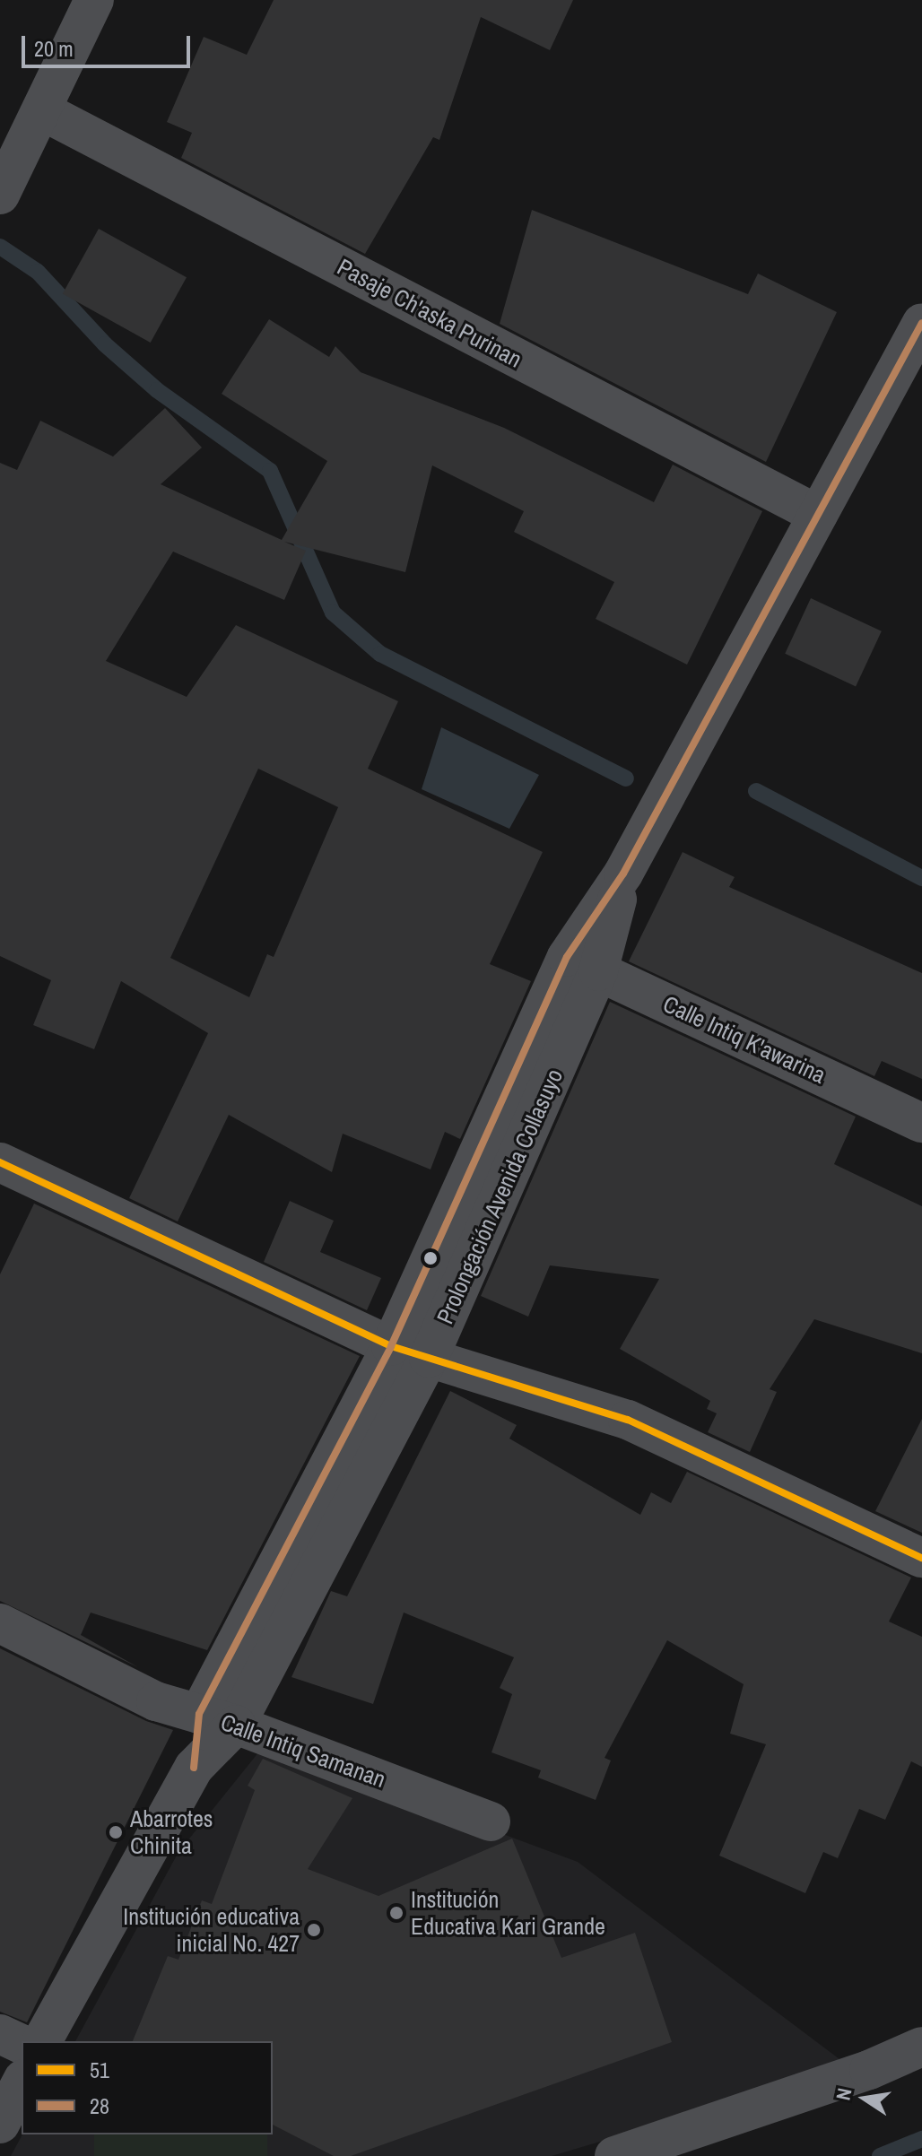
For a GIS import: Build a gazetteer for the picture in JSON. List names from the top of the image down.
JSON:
{
  "streets": {
    "street": [
      "Pasaje Ch'aska Purinan",
      "Calle Intiq K'awarina",
      "Prolongación Avenida Collasuyo",
      "Calle Intiq Samanan"
    ]
  },
  "crossings": [
    ["Calle Intiq K'awarina", "Prolongación Avenida Collasuyo"],
    ["Prolongación Avenida Collasuyo", "Calle Intiq Samanan"]
  ],
  "places": ["Abarrotes Chinita", "Institución Educativa Kari Grande", "Institución educativa inicial No. 427"],
  "lines": ["transit line 28", "transit line 51"],
  "legend": ["51", "28"],
  "scale_bar": "20 m",
  "north": "left"
}
